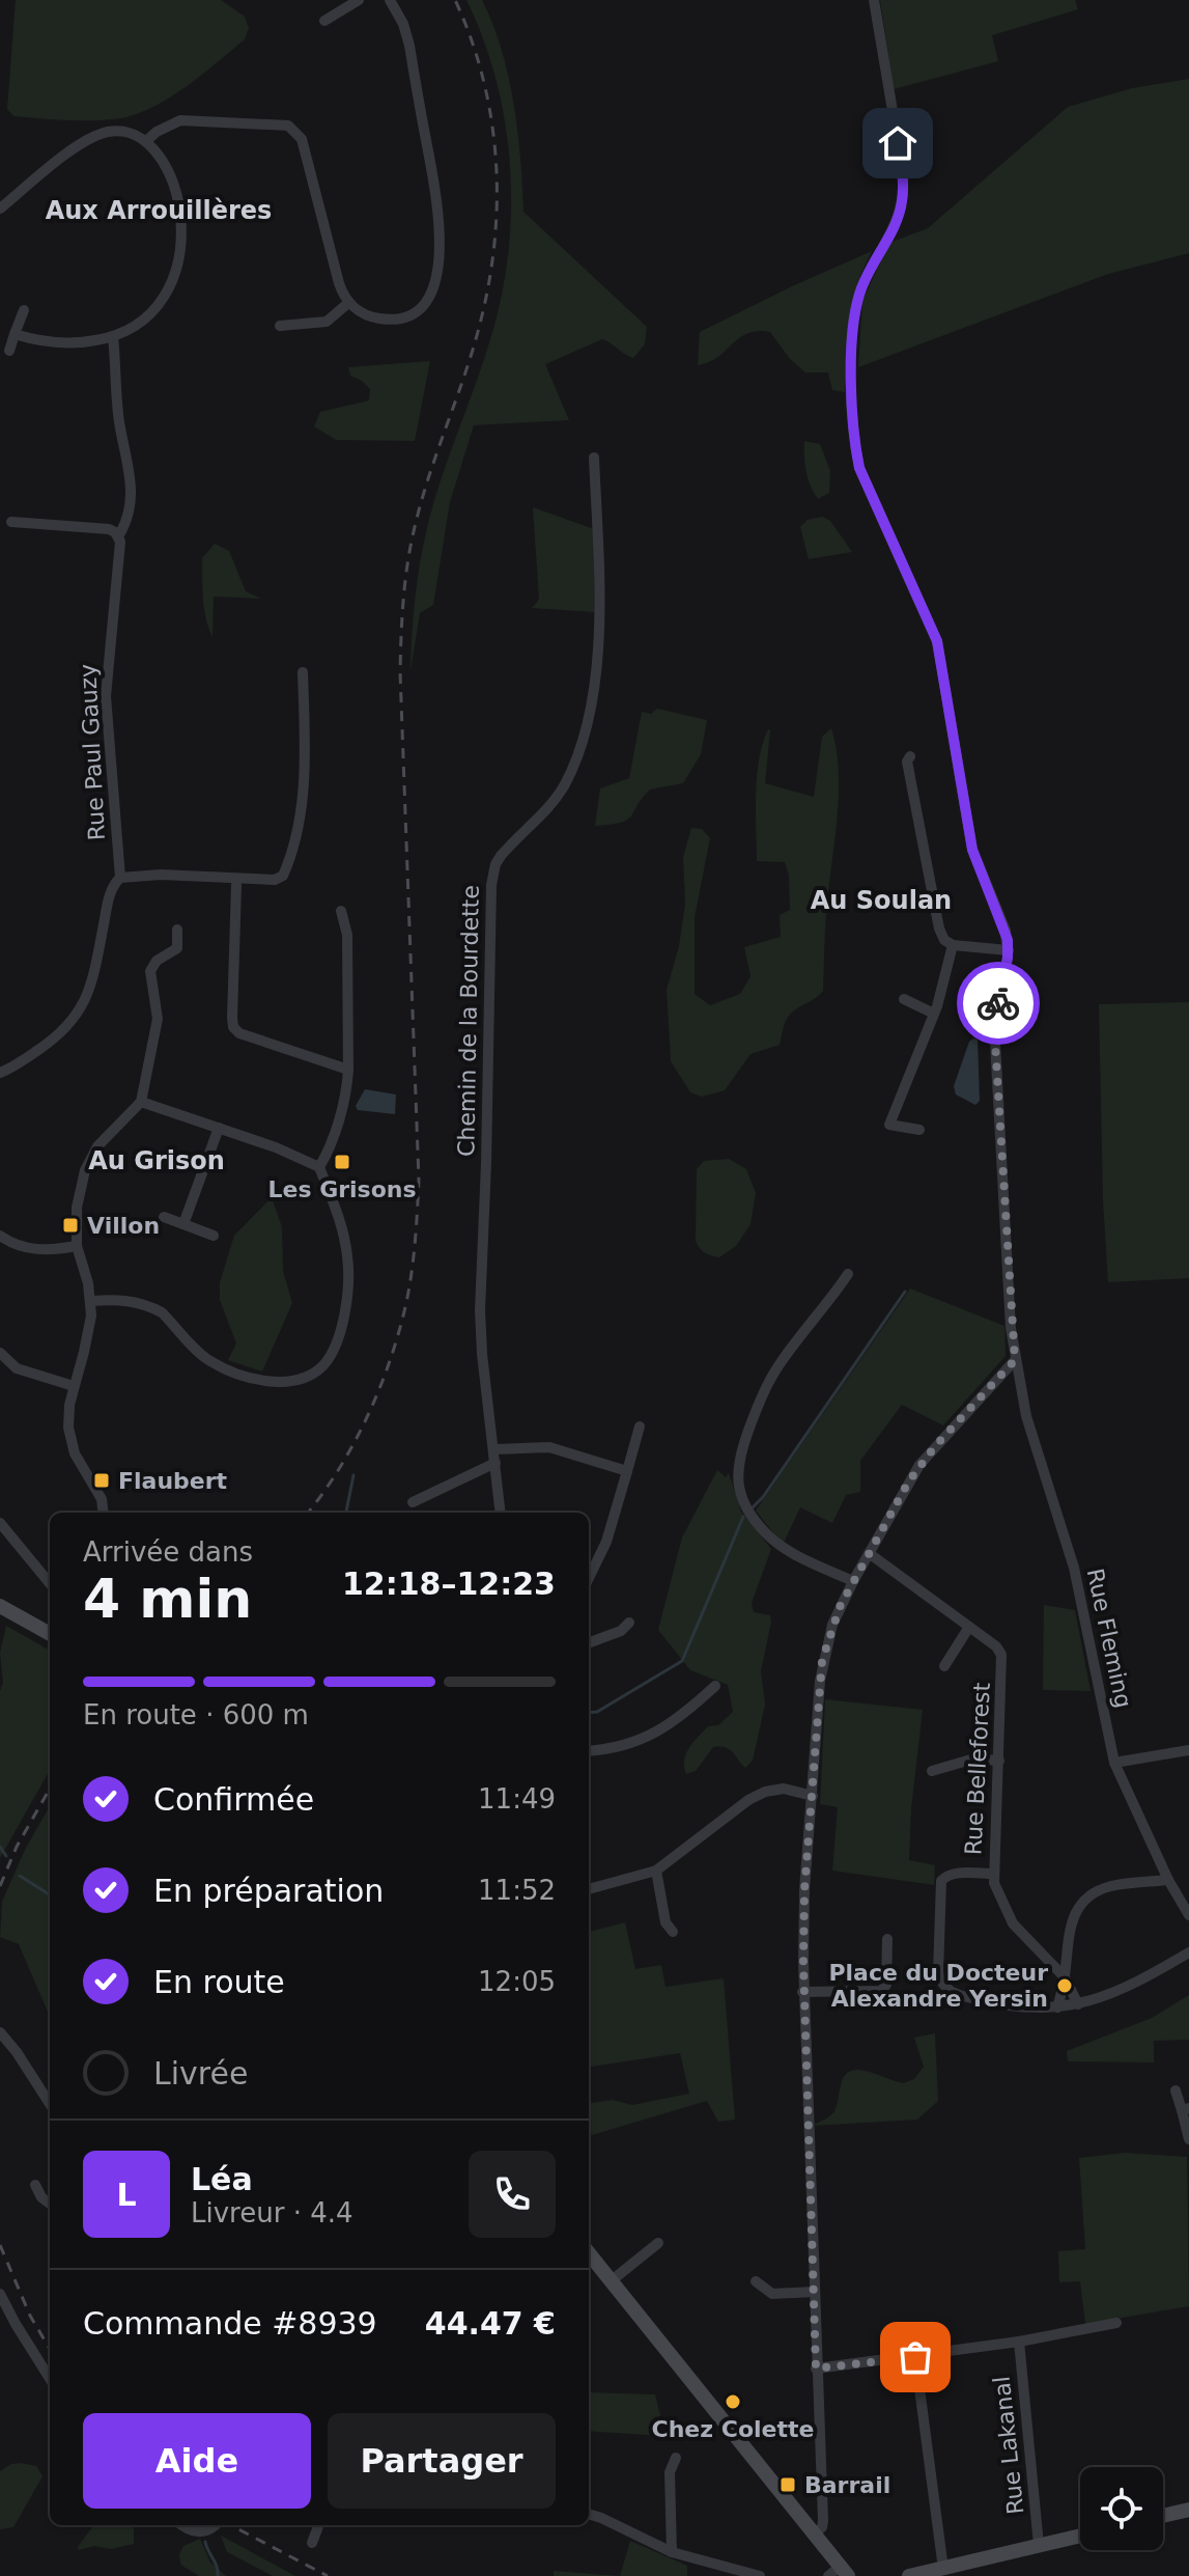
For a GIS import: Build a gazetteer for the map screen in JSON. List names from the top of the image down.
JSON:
{
  "streets": {
    "street": [
      "Rue Paul Gauzy",
      "Chemin de la Bourdette",
      "Rue Fleming",
      "Rue Belleforest",
      "Rue Lakanal"
    ]
  },
  "districts": ["Aux Arrouillères", "Au Soulan", "Au Grison"],
  "places": {
    "transit": [
      "Les Grisons",
      "Villon",
      "Flaubert",
      "Barrail"
    ],
    "other": ["Place du Docteur Alexandre Yersin", "Chez Colette"]
  },
  "page": {
    "heading": ["4 min", "Arrivée dans", "12:18–12:23"],
    "panel": [
      "Léa",
      "Livreur · 4.4",
      "Commande #8939",
      "44.47 €"
    ],
    "bar": "En route · 600 m",
    "list": [
      ["Confirmée", "11:49"],
      ["En préparation", "11:52"],
      ["En route", "12:05"],
      "Livrée"
    ],
    "round": "L",
    "buttons": ["Aide", "Partager"]
  }
}
